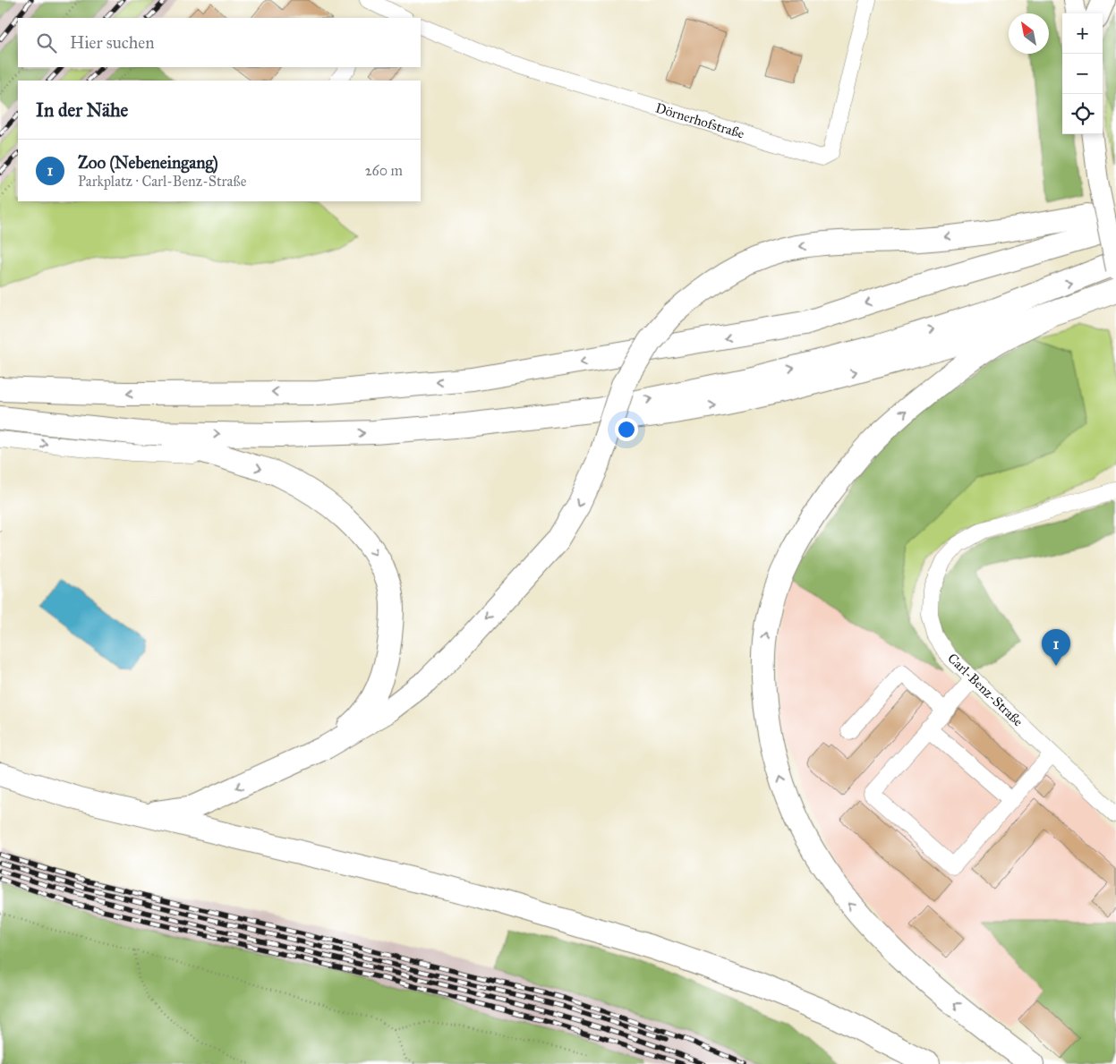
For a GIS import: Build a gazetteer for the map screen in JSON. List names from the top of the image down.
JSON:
{
  "streets": {
    "street": ["Dörnerhofstraße", "Carl-Benz-Straße"]
  },
  "north": "top left",
  "page": {
    "map_buttons": ["+", "−"],
    "search": "Hier suchen",
    "heading": "In der Nähe",
    "list": [
      {
        "mark": "1",
        "name": "Zoo (Nebeneingang)",
        "note": "Parkplatz · Carl-Benz-Straße",
        "value": "260 m"
      }
    ],
    "pins": "1"
  }
}
